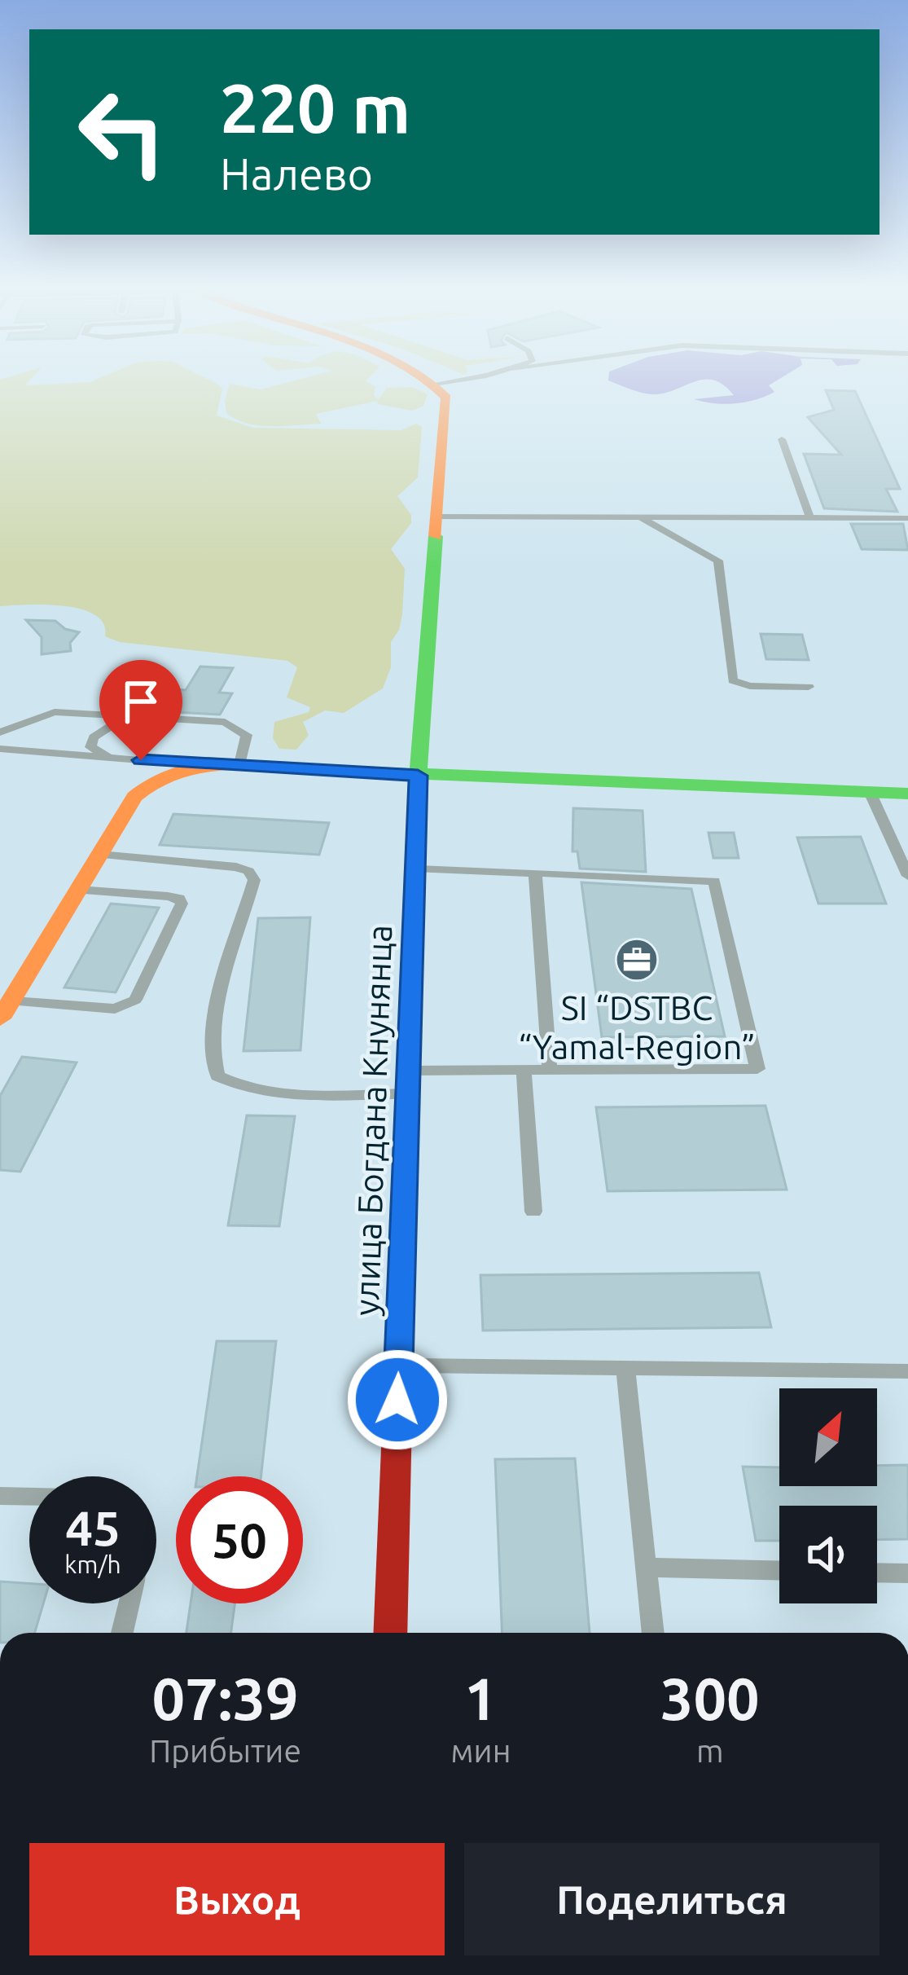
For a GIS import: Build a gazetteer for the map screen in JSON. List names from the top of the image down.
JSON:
{
  "streets": {
    "main road": ["улица Богдана Кнунянца"]
  },
  "places": {
    "office": ["SI “DSTBC “Yamal-Region”"]
  },
  "north": "top right",
  "page": {
    "turn": ["220 m", "Налево"],
    "speed": "45 km/h",
    "limit": "50",
    "eta": [
      "07:39",
      "Прибытие",
      "1",
      "мин",
      "300",
      "m"
    ],
    "buttons": ["Выход", "Поделиться"]
  }
}
